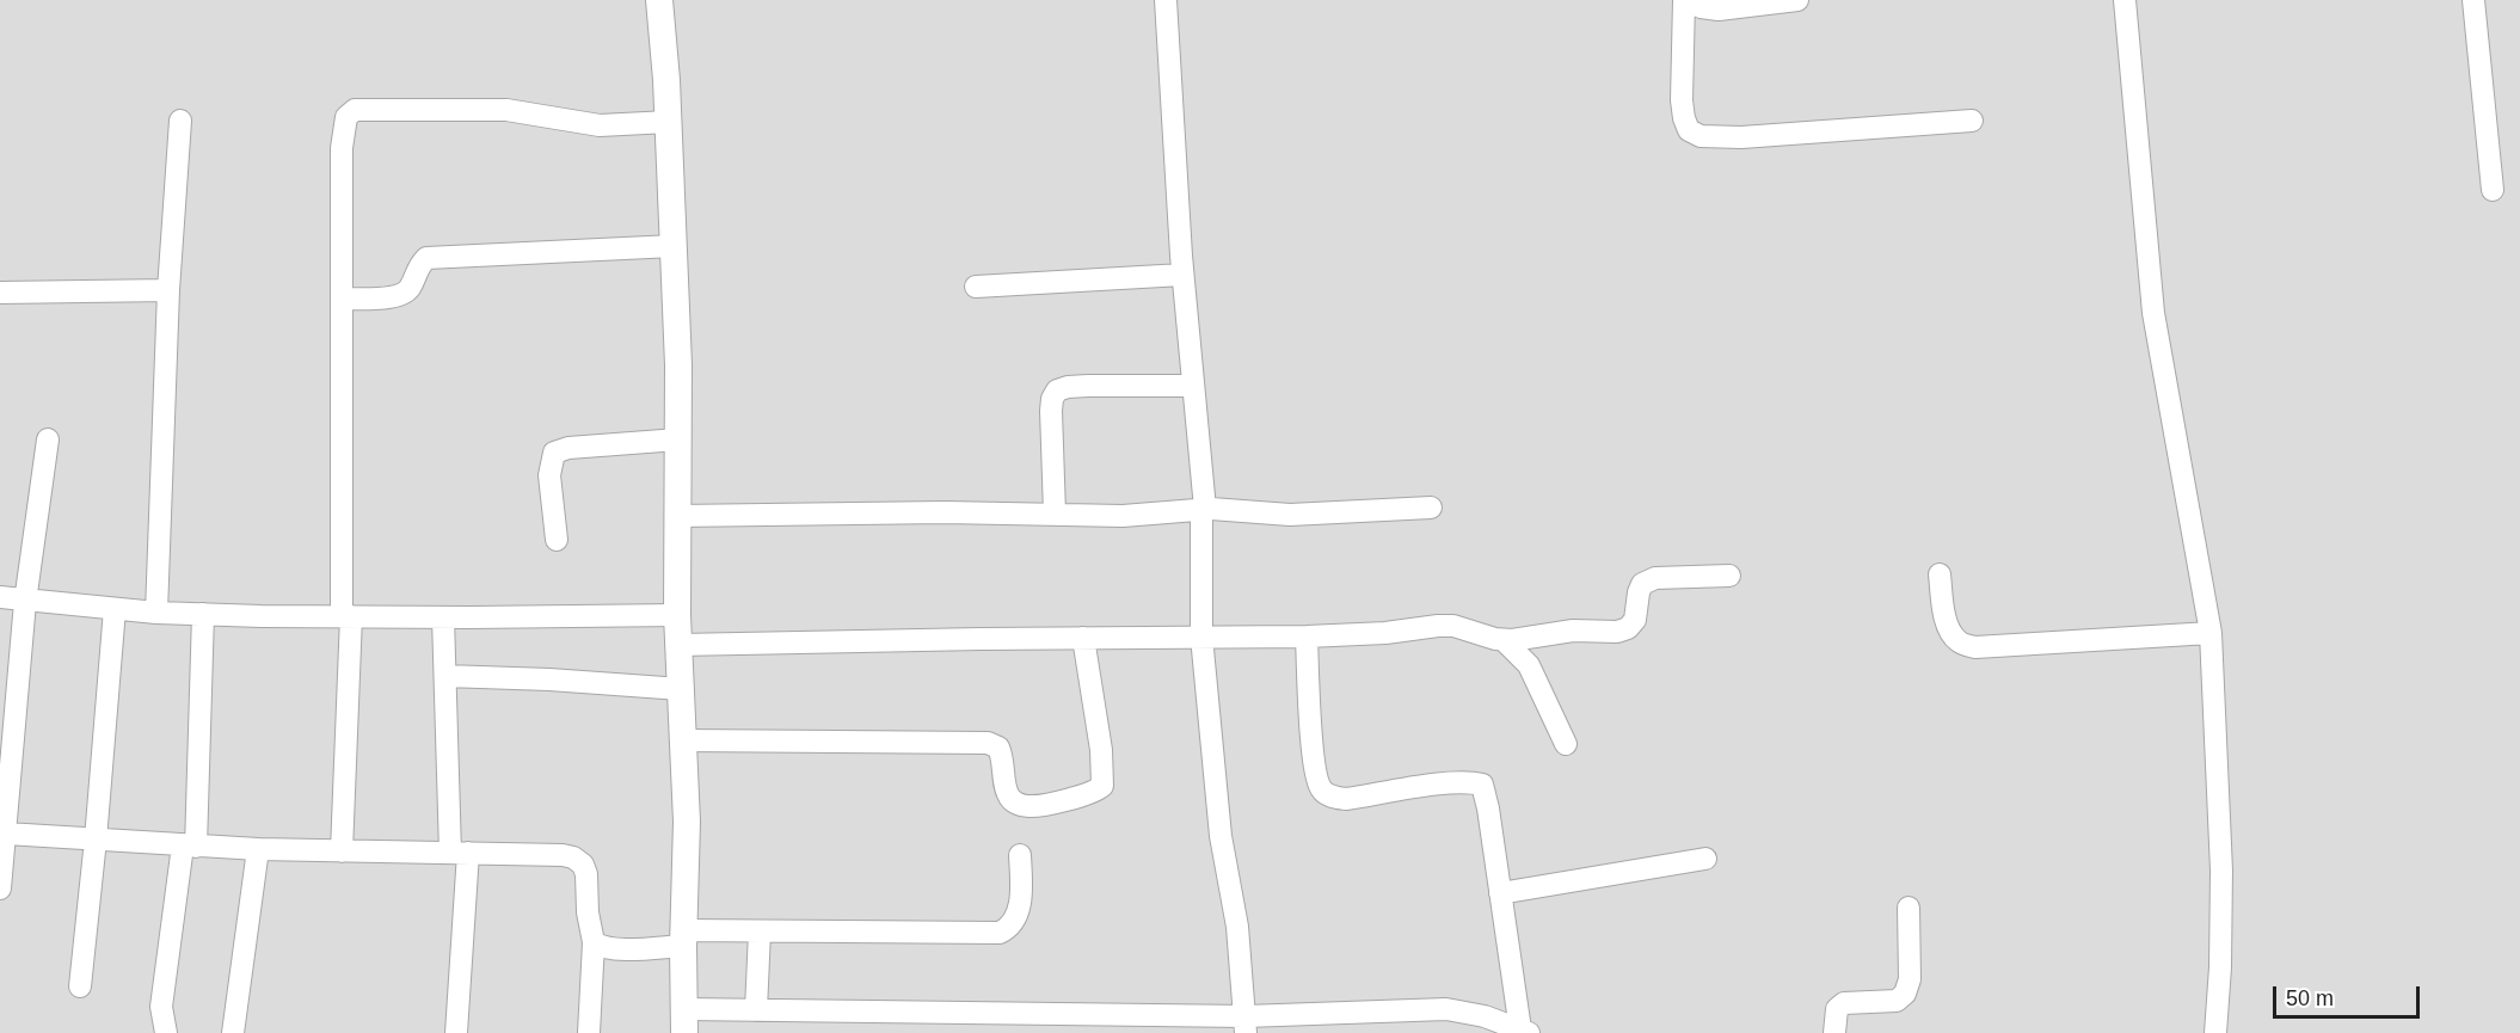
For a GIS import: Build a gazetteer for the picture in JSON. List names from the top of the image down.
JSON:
{
  "scale_bar": "50 m"
}
